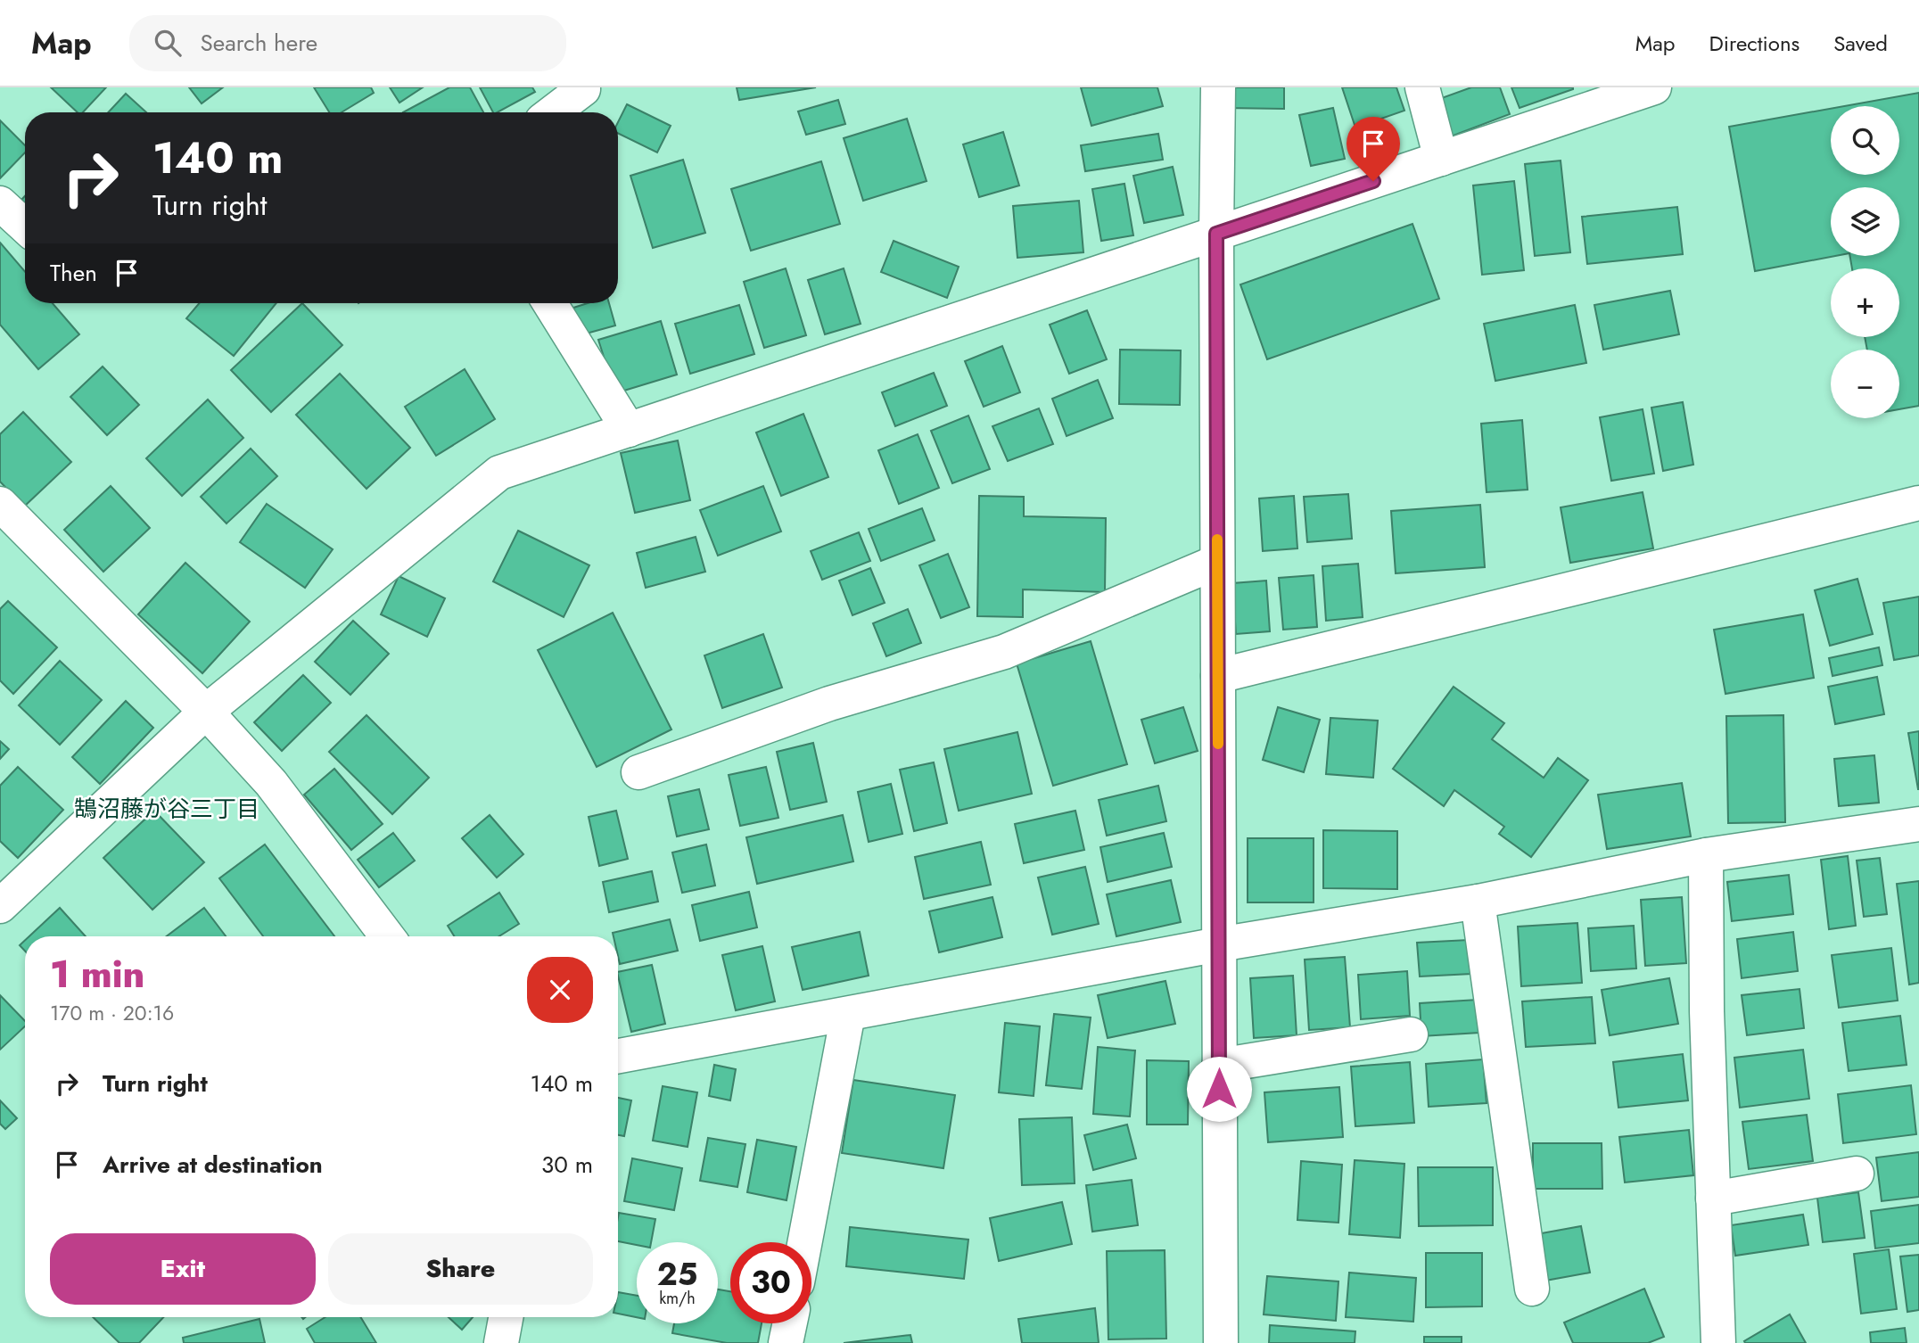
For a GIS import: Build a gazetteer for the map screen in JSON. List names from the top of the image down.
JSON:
{
  "districts": ["鵠沼藤が谷三丁目"],
  "page": {
    "header": "Map",
    "search": "Search here",
    "nav": ["Map", "Directions", "Saved"],
    "map_buttons": ["+", "−"],
    "turn": ["140 m", "Turn right"],
    "then": "Then",
    "heading": ["1 min", "170 m · 20:16"],
    "list": [
      {
        "name": "Turn right",
        "value": "140 m"
      },
      {
        "name": "Arrive at destination",
        "value": "30 m"
      }
    ],
    "buttons": ["Exit", "Share"],
    "speed": "25 km/h",
    "limit": "30"
  }
}
